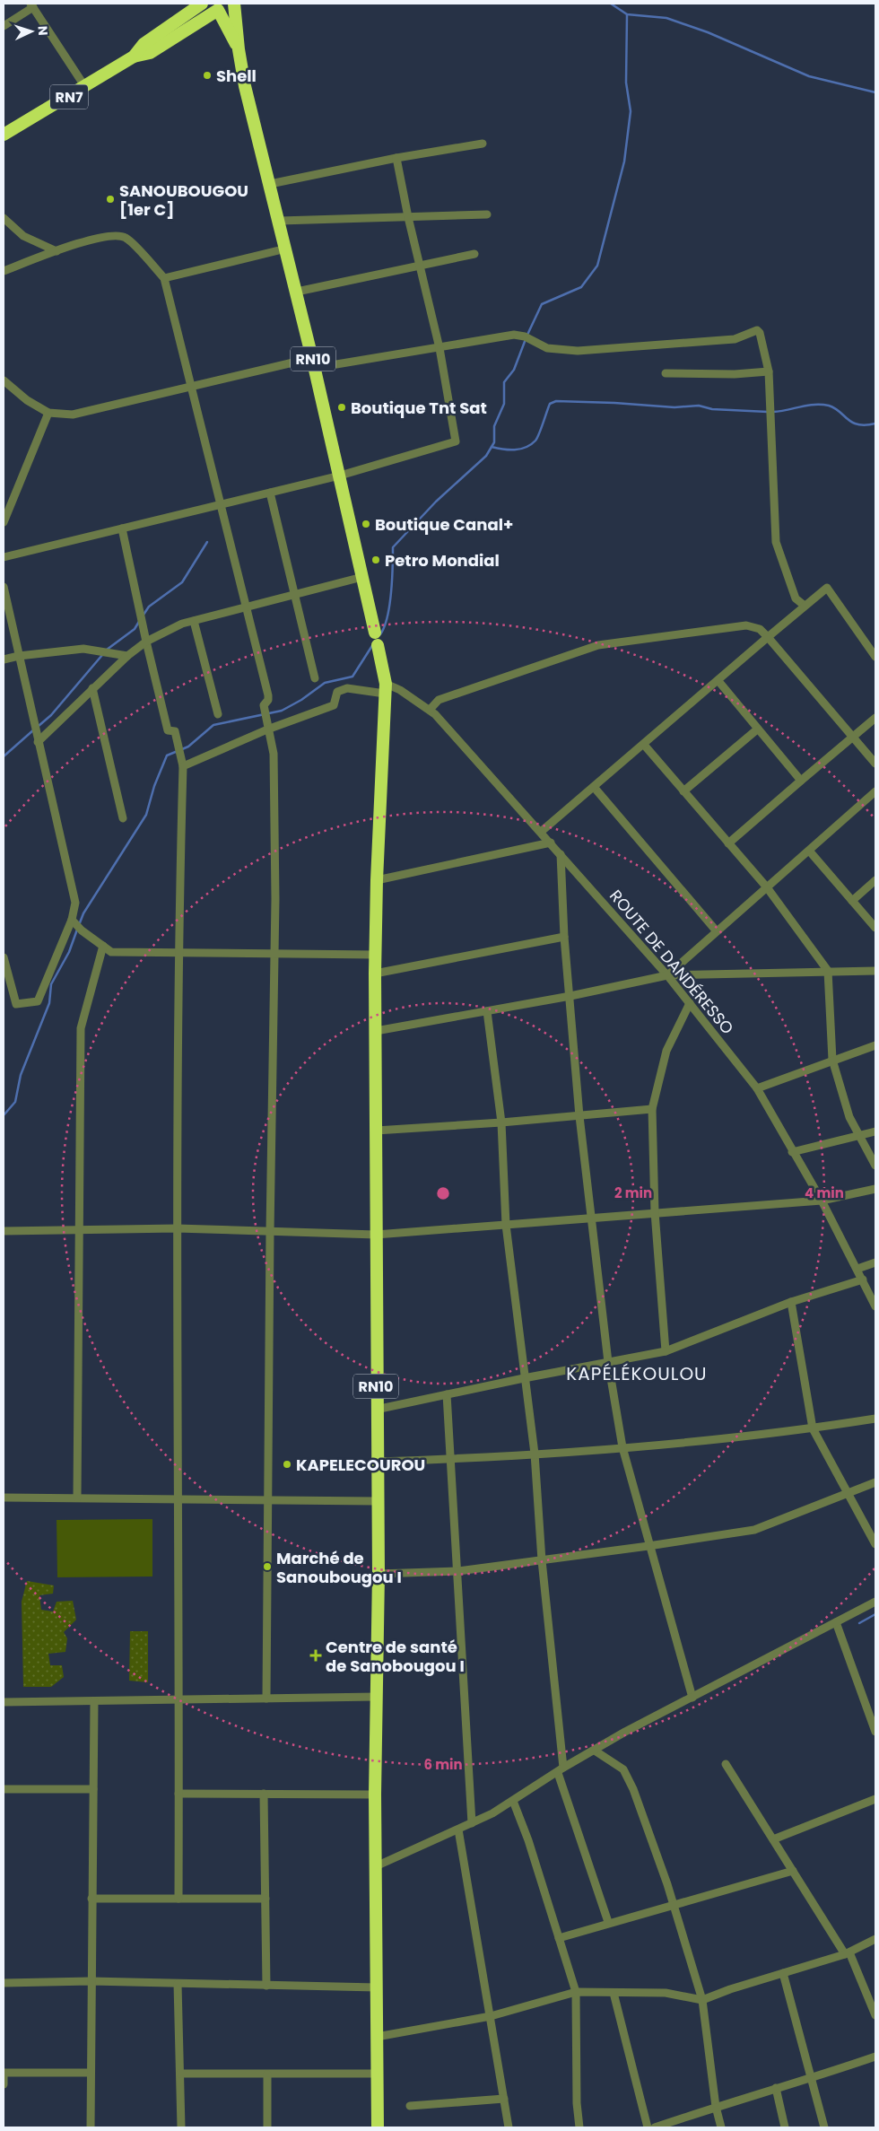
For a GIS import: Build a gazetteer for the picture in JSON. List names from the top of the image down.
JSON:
{
  "streets": {
    "highway": ["RN7", "RN10"],
    "street": ["ROUTE DE DANDÉRESSO"]
  },
  "crossings": [
    ["RN7", "RN10"],
    ["RN10", "ROUTE DE DANDÉRESSO"]
  ],
  "districts": ["KAPÉLÉKOULOU"],
  "places": {
    "other": [
      "Shell",
      "SANOUBOUGOU [1er C]",
      "Boutique Tnt Sat",
      "Boutique Canal+",
      "Petro Mondial",
      "KAPELECOUROU",
      "Marché de Sanoubougou I"
    ],
    "health": ["Centre de santé de Sanobougou I"]
  },
  "north": "right",
  "rings": ["2 min", "4 min", "6 min"]
}
